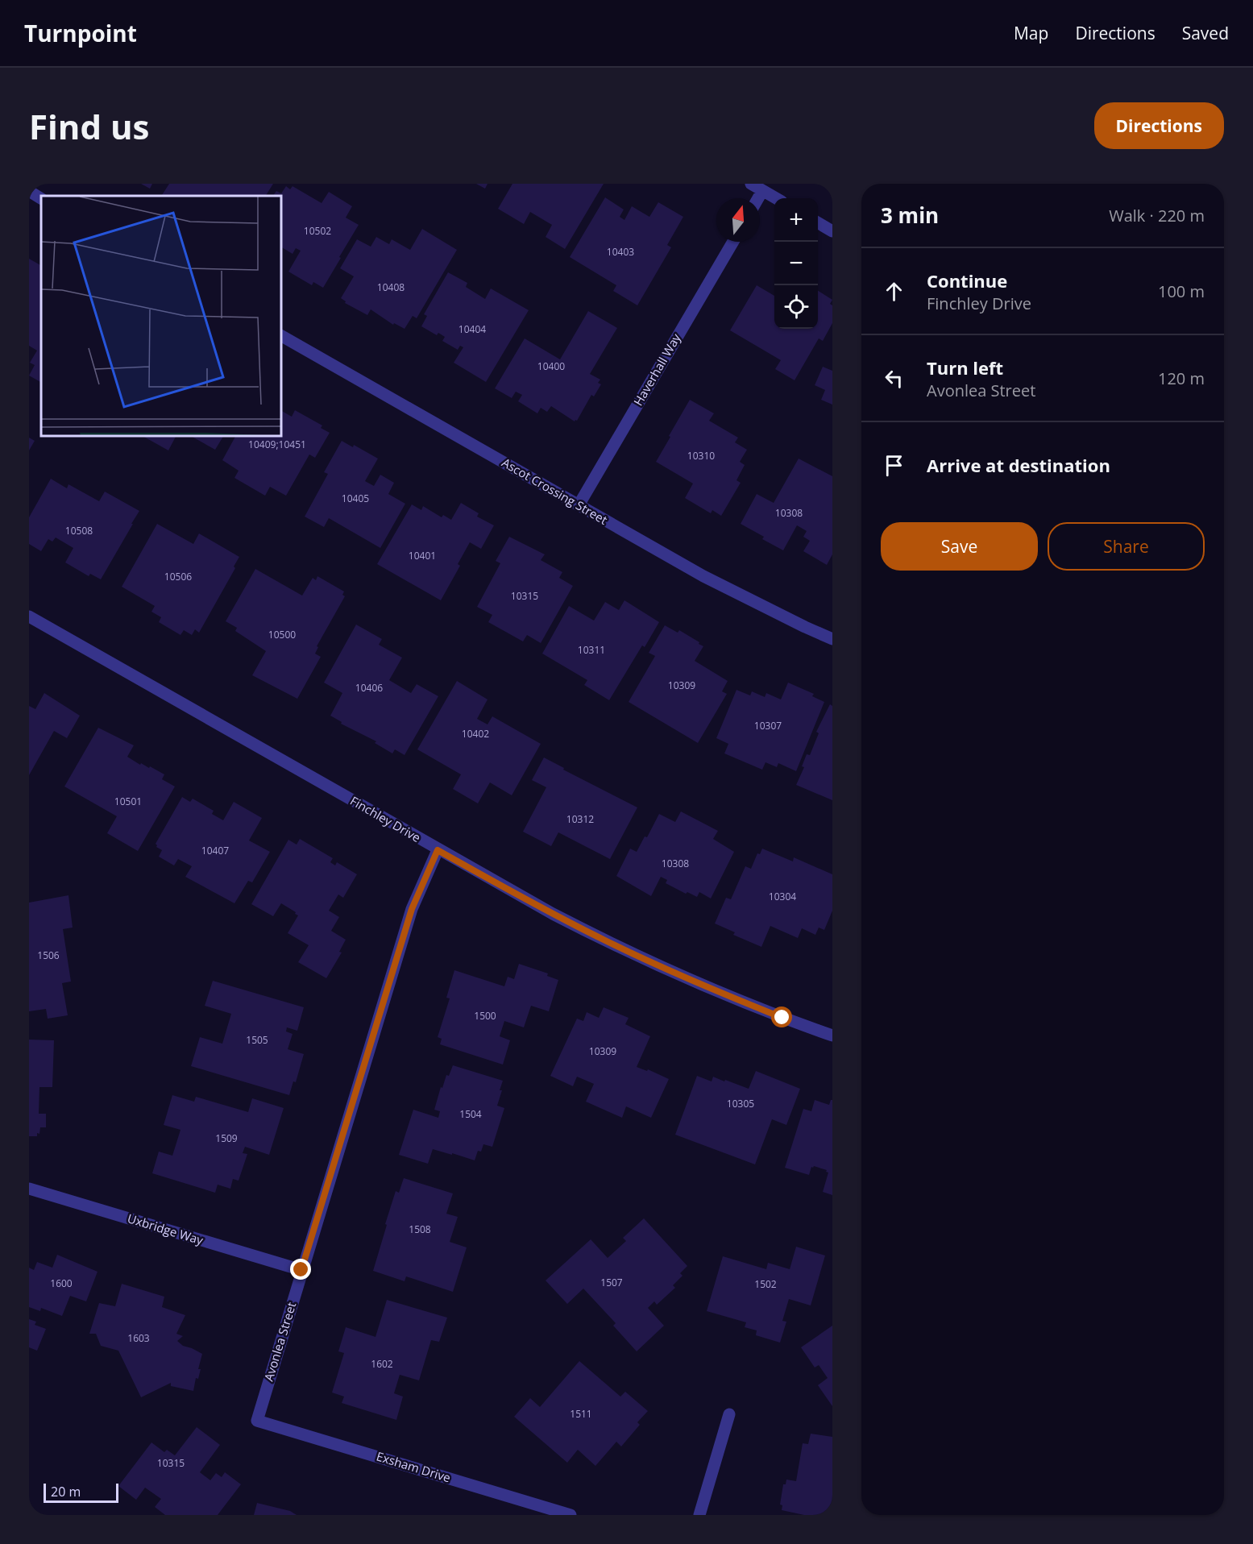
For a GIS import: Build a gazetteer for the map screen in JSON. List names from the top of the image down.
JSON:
{
  "streets": {
    "street": [
      "Haverhall Way",
      "Ascot Crossing Street",
      "Finchley Drive",
      "Uxbridge Way",
      "Avonlea Street",
      "Exsham Drive"
    ]
  },
  "crossings": [
    ["Haverhall Way", "Ascot Crossing Street"],
    ["Finchley Drive", "Avonlea Street"],
    ["Uxbridge Way", "Avonlea Street"],
    ["Avonlea Street", "Exsham Drive"]
  ],
  "house_numbers": [
    "10502",
    "10403",
    "10408",
    "10404",
    "10400",
    "10409;10451",
    "10310",
    "10405",
    "10308",
    "10508",
    "10401",
    "10506",
    "10315",
    "10500",
    "10311",
    "10309",
    "10406",
    "10307",
    "10402",
    "10501",
    "10312",
    "10407",
    "10308",
    "10304",
    "1506",
    "1500",
    "1505",
    "10309",
    "10305",
    "1504",
    "1509",
    "1508",
    "1507",
    "1600",
    "1502",
    "1603",
    "1602",
    "1511",
    "10315"
  ],
  "scale_bar": "20 m",
  "north": "top",
  "page": {
    "header": "Turnpoint",
    "nav": ["Map", "Directions", "Saved"],
    "buttons": [
      "Directions",
      ["Save", "Share"]
    ],
    "title": "Find us",
    "heading": ["3 min", "Walk · 220 m"],
    "map_buttons": ["+", "−"],
    "list": [
      ["Continue", "Finchley Drive", "100 m"],
      ["Turn left", "Avonlea Street", "120 m"],
      "Arrive at destination"
    ],
    "scale": "20 m"
  }
}
